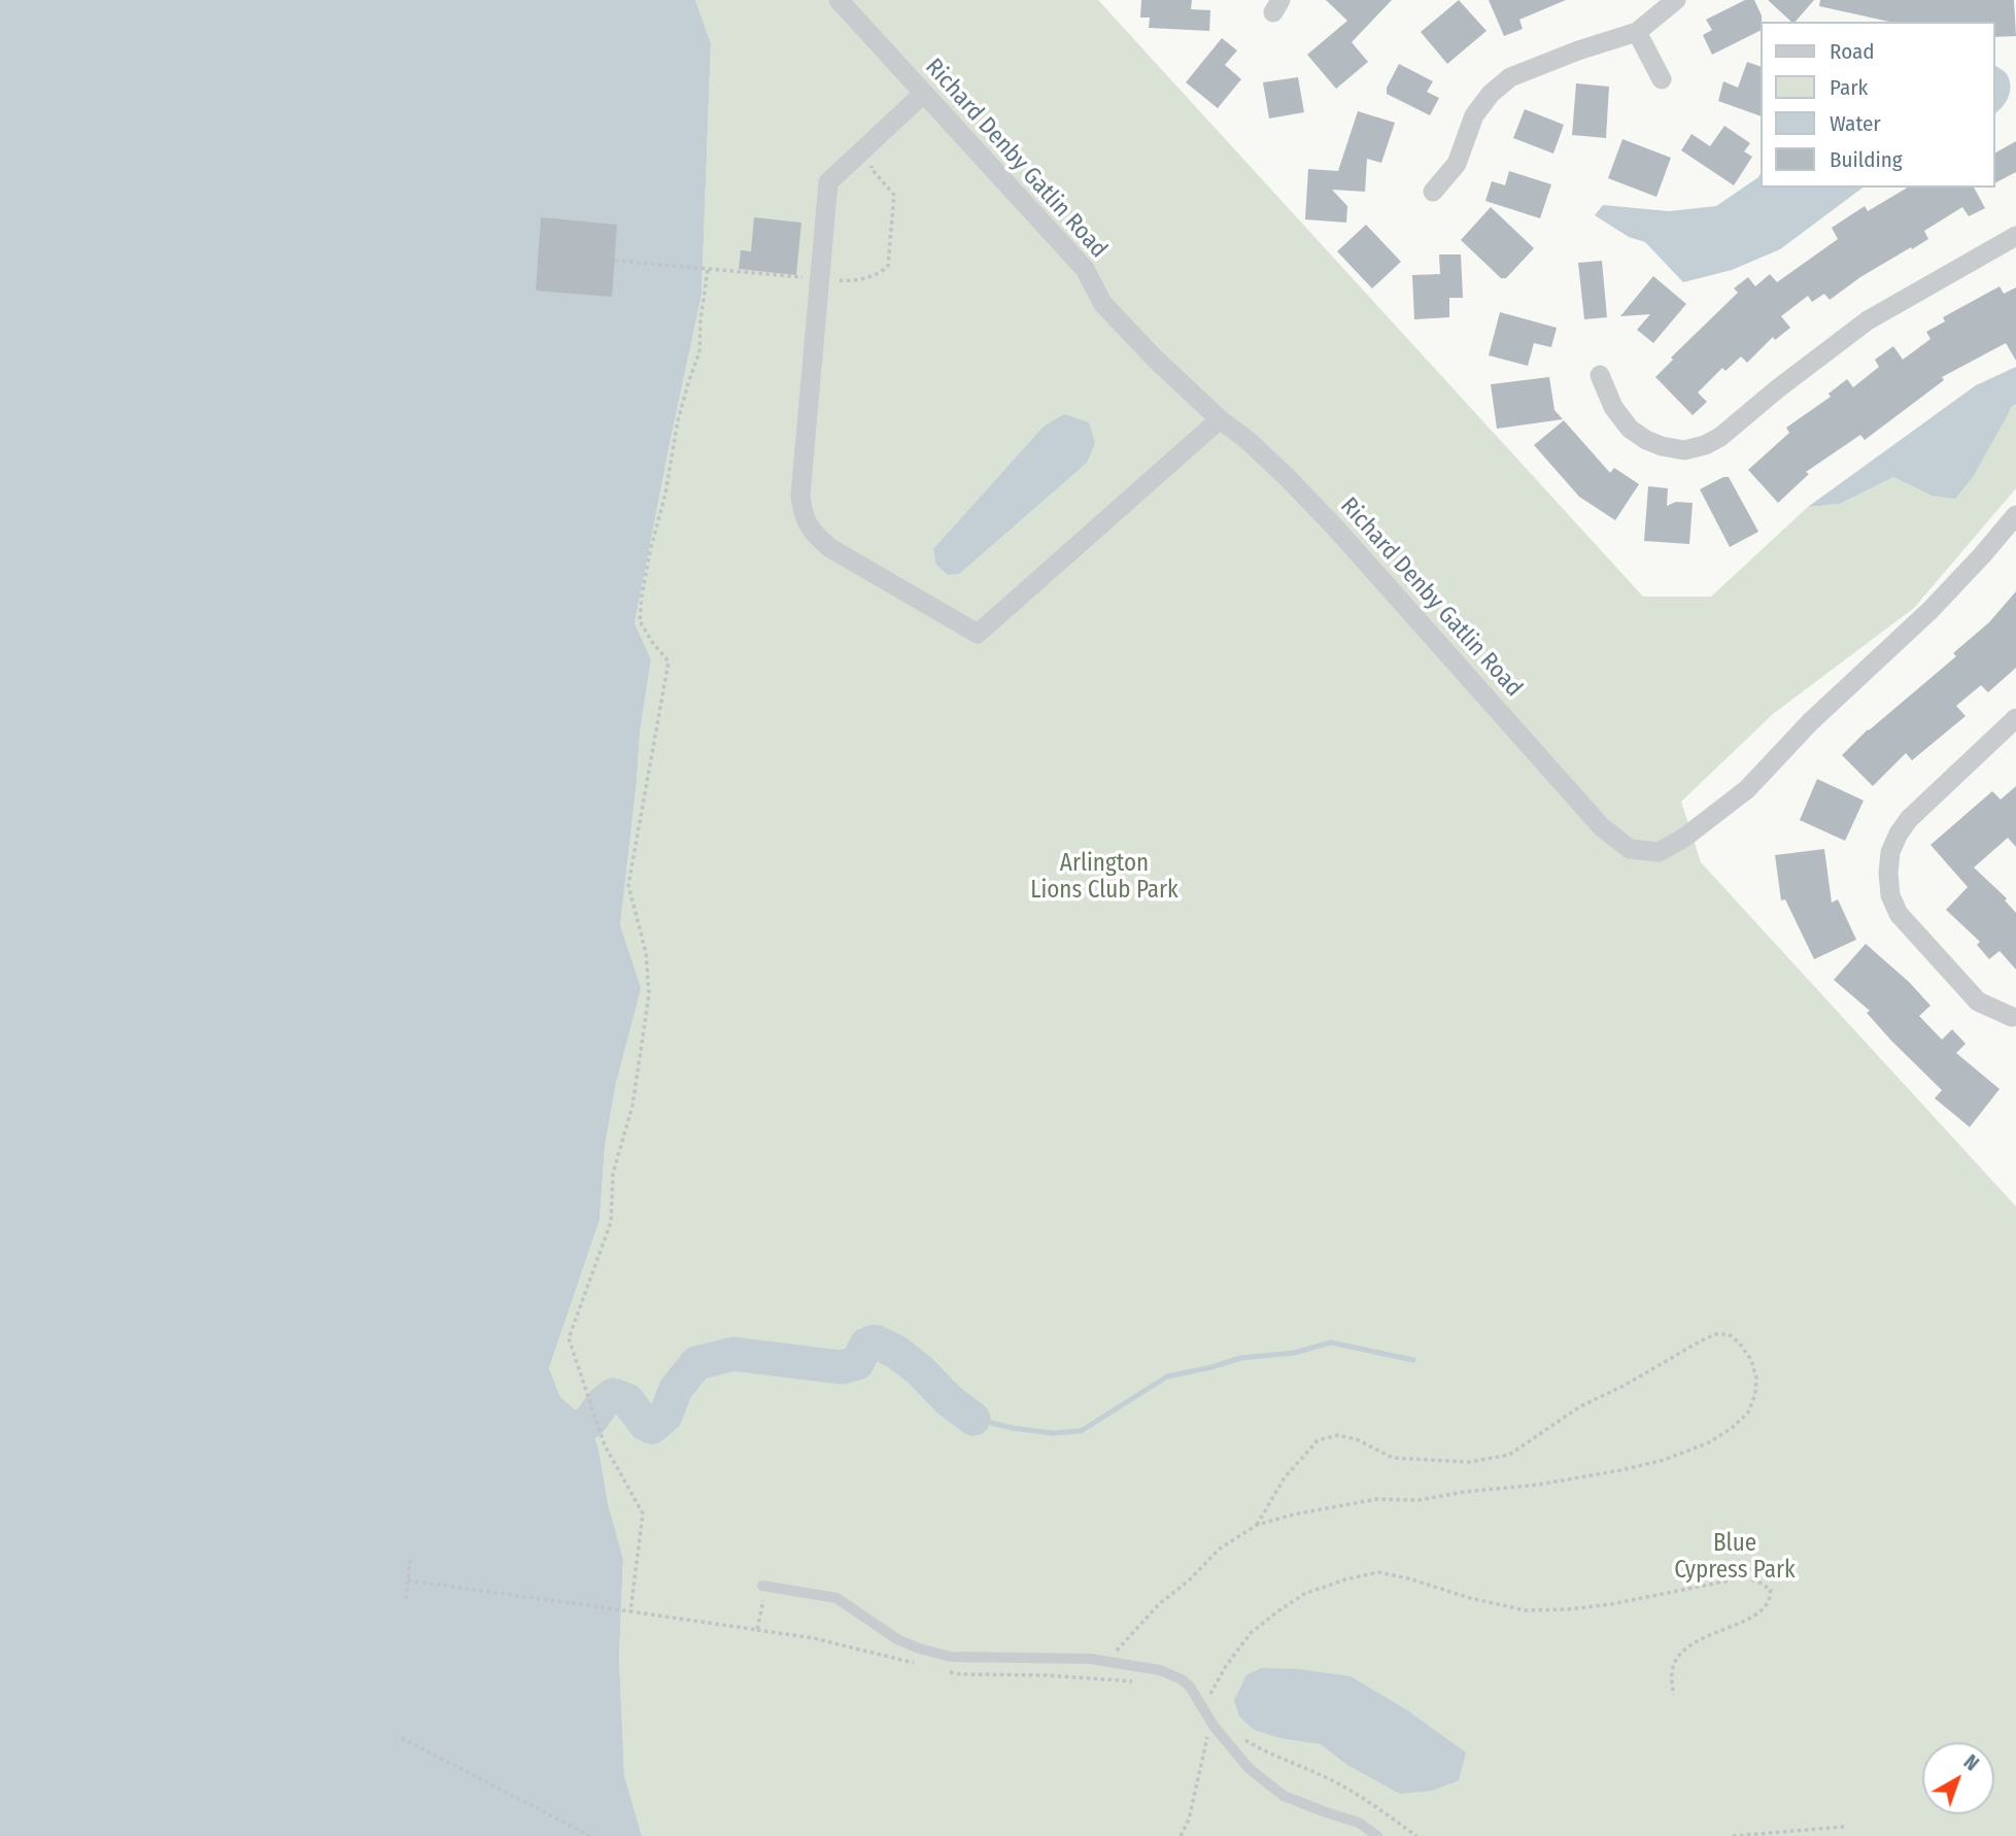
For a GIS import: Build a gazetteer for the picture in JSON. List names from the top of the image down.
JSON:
{
  "streets": {
    "street": ["Richard Denby Gatlin Road"]
  },
  "parks": ["Arlington Lions Club Park", "Blue Cypress Park"],
  "legend": [
    "Road",
    "Park",
    "Water",
    "Building"
  ],
  "north": "top right"
}
